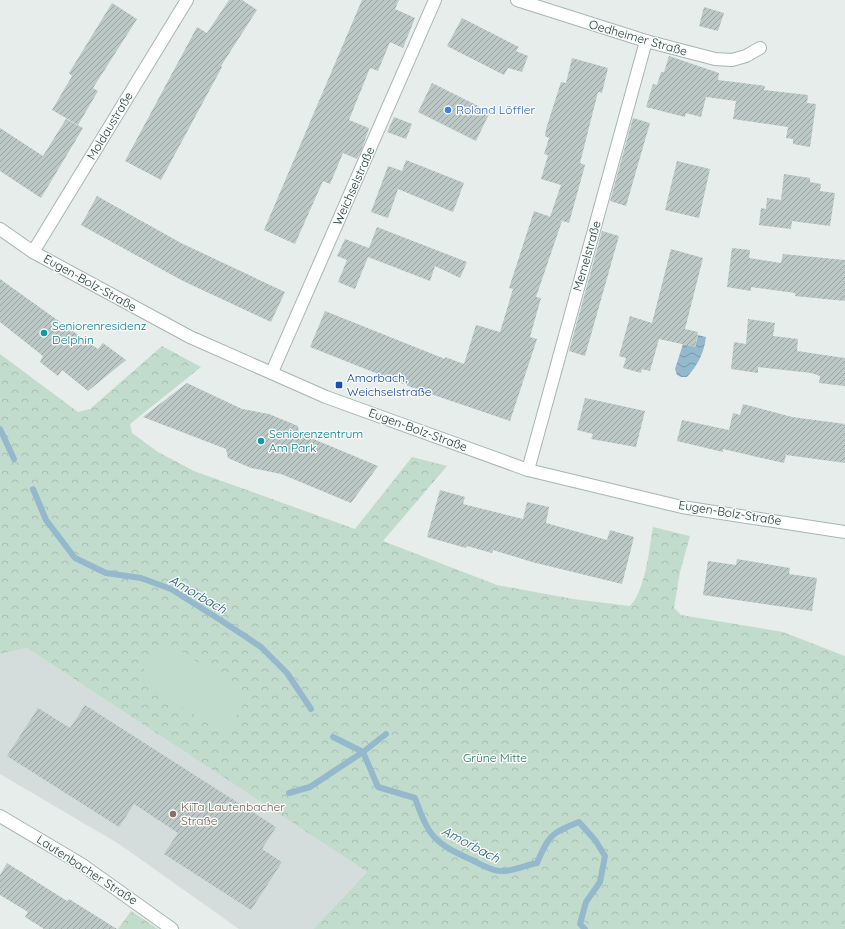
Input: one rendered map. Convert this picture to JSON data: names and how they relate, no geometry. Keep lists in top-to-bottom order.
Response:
{
  "streets": {
    "street": [
      "Oedheimer Straße",
      "Moldaustraße",
      "Weichselstraße",
      "Memelstraße",
      "Eugen-Bolz-Straße",
      "Lautenbacher Straße"
    ]
  },
  "crossings": [
    ["Oedheimer Straße", "Memelstraße"],
    ["Moldaustraße", "Eugen-Bolz-Straße"],
    ["Weichselstraße", "Eugen-Bolz-Straße"],
    ["Memelstraße", "Eugen-Bolz-Straße"]
  ],
  "water": ["Amorbach"],
  "parks": ["Grüne Mitte"],
  "places": {
    "other": [
      "Roland Löffler",
      "Seniorenresidenz Delphin",
      "Seniorenzentrum Am Park",
      "KiTa Lautenbacher Straße"
    ],
    "transit": ["Amorbach, Weichselstraße"]
  }
}
